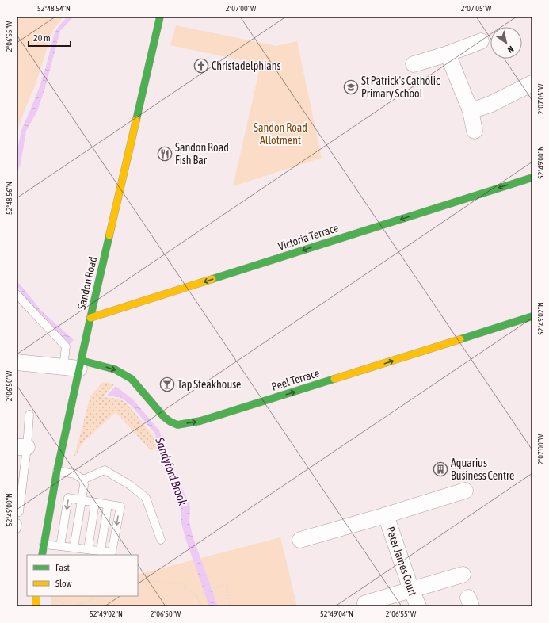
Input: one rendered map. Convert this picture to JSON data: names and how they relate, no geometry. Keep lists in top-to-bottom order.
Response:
{
  "streets": {
    "street": [
      "Victoria Terrace",
      "Sandon Road",
      "Peel Terrace",
      "Peter James Court"
    ]
  },
  "crossings": [
    ["Victoria Terrace", "Sandon Road"],
    ["Sandon Road", "Peel Terrace"]
  ],
  "one_way": ["Victoria Terrace", "Peel Terrace"],
  "water": ["Sandyford Brook"],
  "parks": ["Sandon Road Allotment"],
  "places": {
    "church": ["Christadelphians"],
    "school or university": ["St Patrick's Catholic Primary School"],
    "restaurant": ["Sandon Road Fish Bar"],
    "bar": ["Tap Steakhouse"],
    "building": ["Aquarius Business Centre"]
  },
  "legend": ["Fast", "Slow"],
  "scale_bar": "20 m",
  "north": "bottom right",
  "coordinates": [
    "52°48'54\"N",
    "2°07'00\"W",
    "2°07'05\"W",
    "2°06'55\"W",
    "52°49'00\"N",
    "52°48'56\"N",
    "52°49'02\"N",
    "2°06'50\"W",
    "52°49'04\"N"
  ]
}
